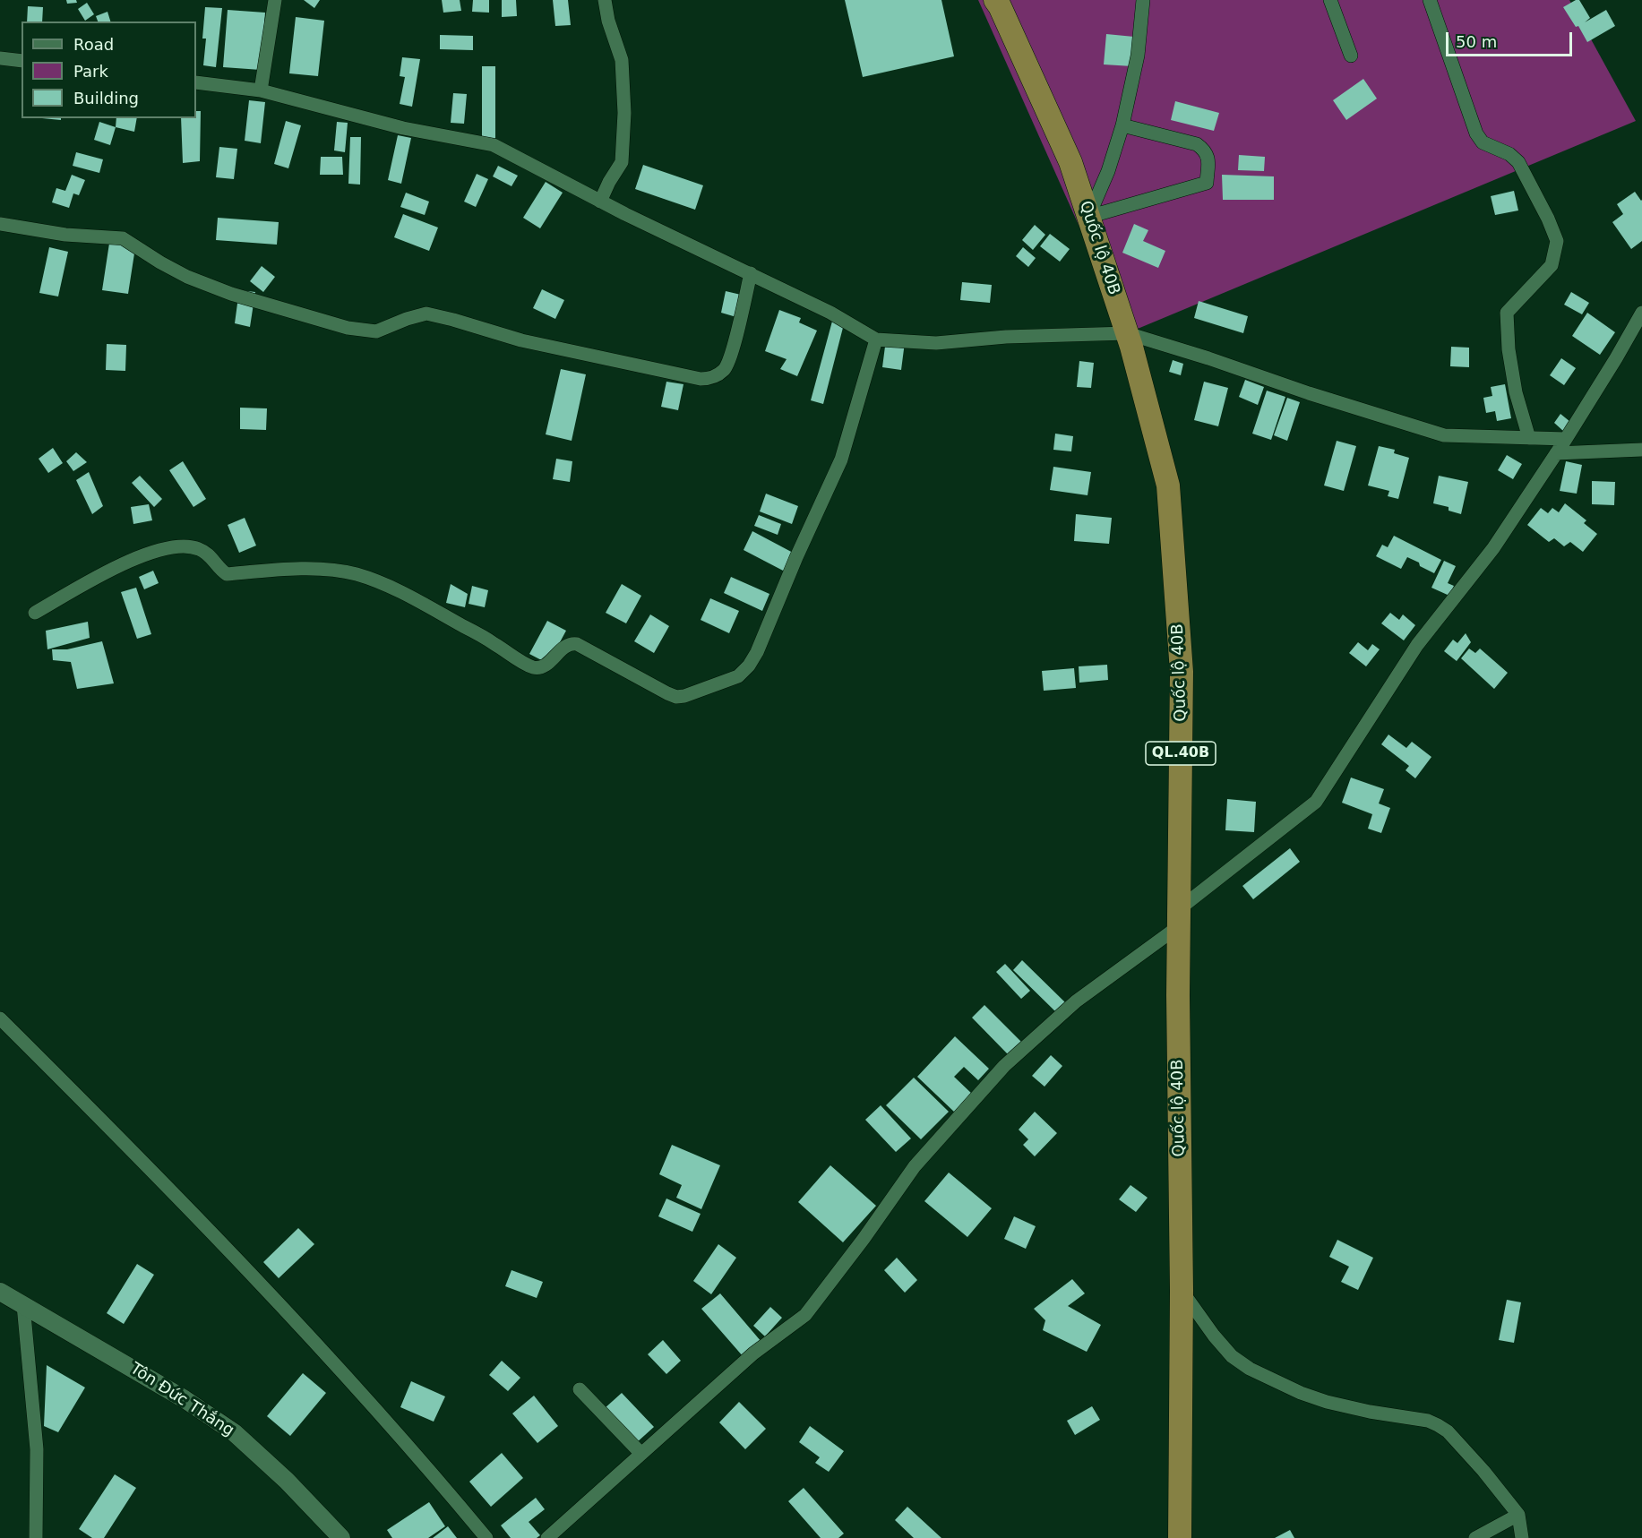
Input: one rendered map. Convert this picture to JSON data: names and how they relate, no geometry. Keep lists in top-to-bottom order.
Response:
{
  "streets": {
    "highway": ["Quốc lộ 40B", "QL.40B"],
    "street": ["Tôn Đức Thắng"]
  },
  "legend": ["Road", "Park", "Building"],
  "scale_bar": "50 m"
}
